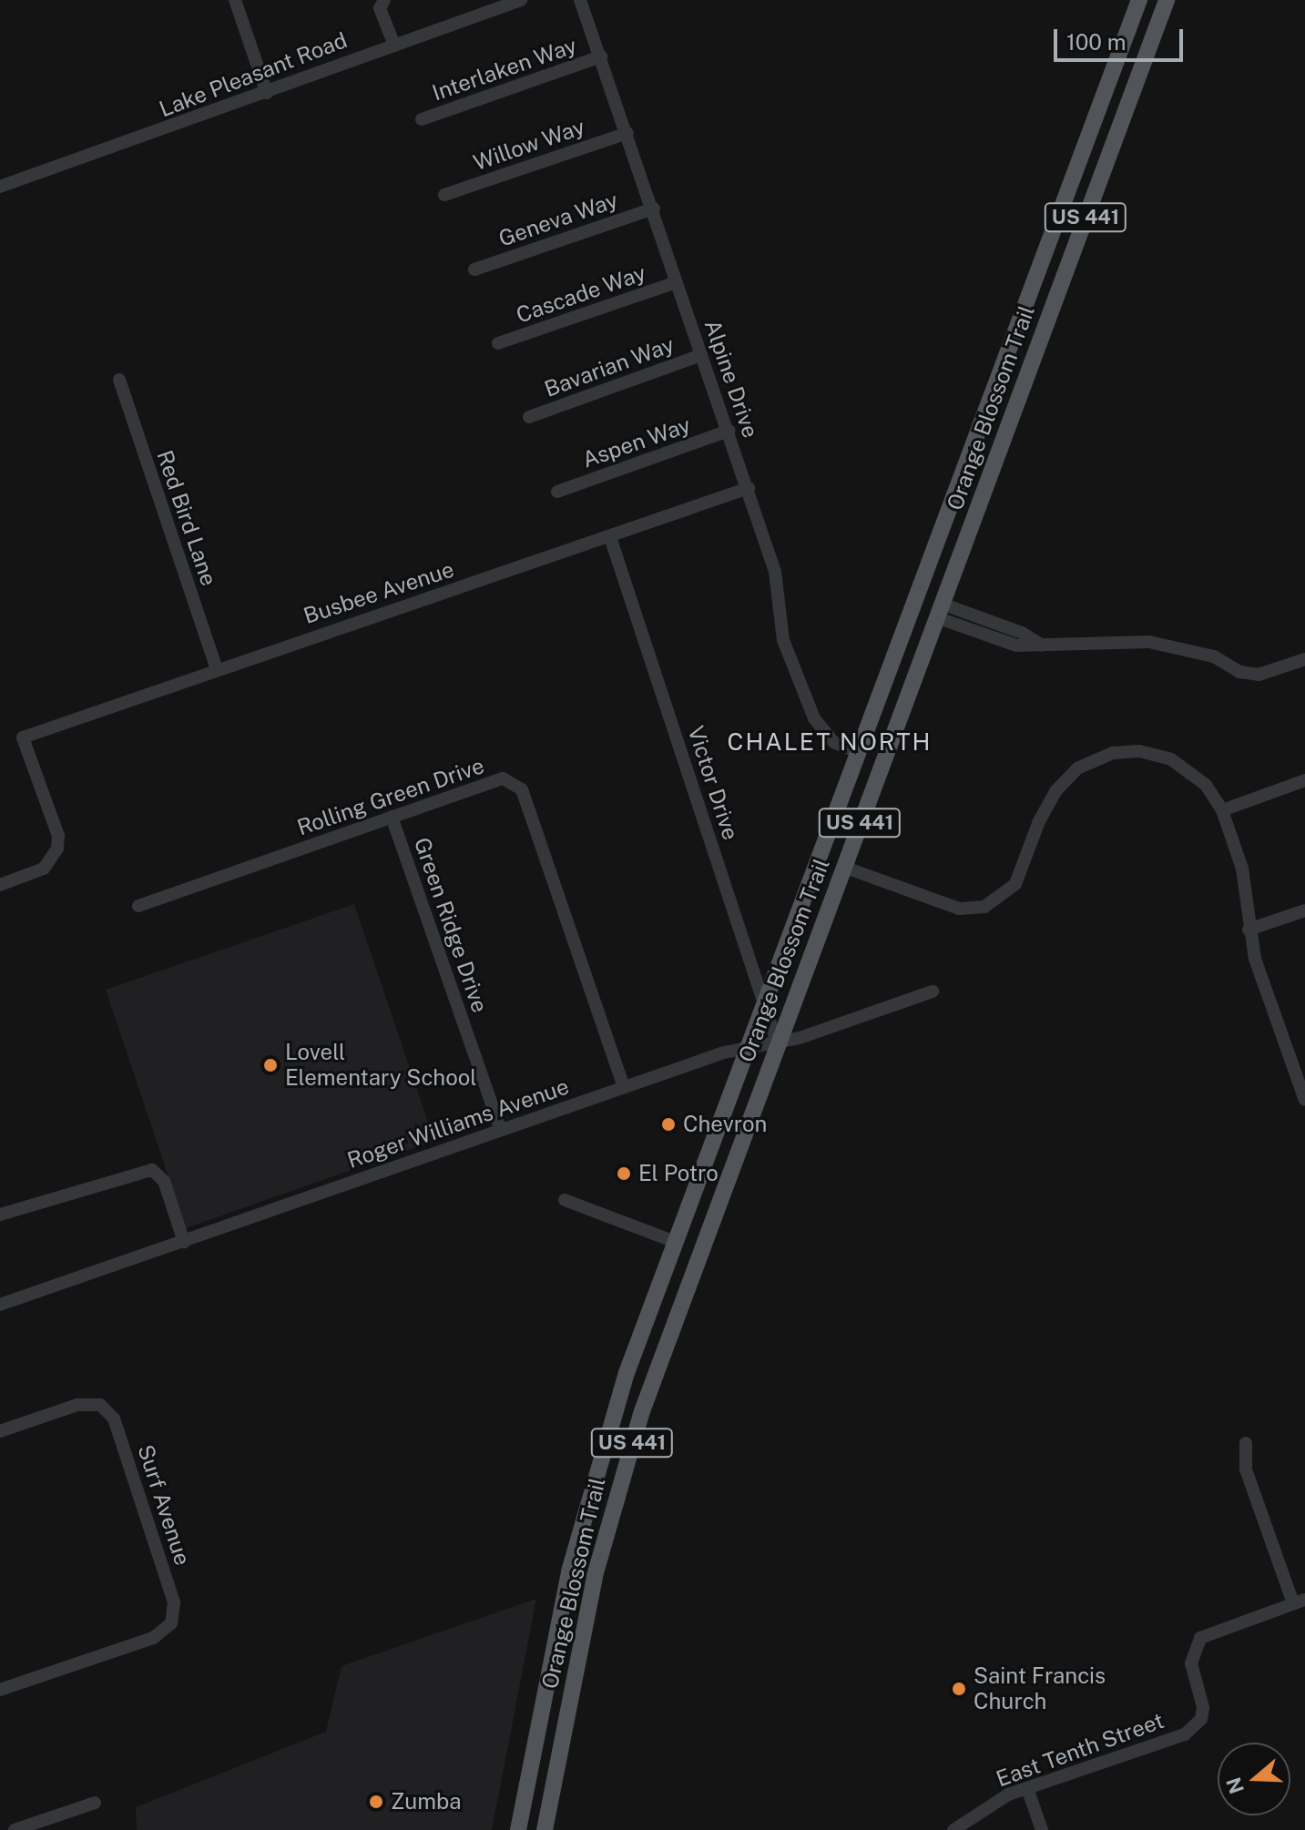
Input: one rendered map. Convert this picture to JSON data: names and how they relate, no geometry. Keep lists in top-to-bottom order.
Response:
{
  "streets": {
    "main road": ["US 441", "Orange Blossom Trail"],
    "street": [
      "Interlaken Way",
      "Lake Pleasant Road",
      "Willow Way",
      "Geneva Way",
      "Cascade Way",
      "Bavarian Way",
      "Alpine Drive",
      "Aspen Way",
      "Red Bird Lane",
      "Busbee Avenue",
      "Victor Drive",
      "Rolling Green Drive",
      "Green Ridge Drive",
      "Roger Williams Avenue",
      "Surf Avenue",
      "East Tenth Street"
    ]
  },
  "crossings": [
    ["Interlaken Way", "Alpine Drive"],
    ["Willow Way", "Alpine Drive"],
    ["Geneva Way", "Alpine Drive"],
    ["Cascade Way", "Alpine Drive"],
    ["Bavarian Way", "Alpine Drive"],
    ["Alpine Drive", "Orange Blossom Trail"],
    ["Alpine Drive", "Aspen Way"],
    ["Alpine Drive", "Busbee Avenue"],
    ["Orange Blossom Trail", "Victor Drive"],
    ["Orange Blossom Trail", "Roger Williams Avenue"],
    ["Red Bird Lane", "Busbee Avenue"],
    ["Busbee Avenue", "Victor Drive"],
    ["Victor Drive", "Roger Williams Avenue"],
    ["Rolling Green Drive", "Green Ridge Drive"],
    ["Rolling Green Drive", "Roger Williams Avenue"],
    ["Green Ridge Drive", "Roger Williams Avenue"]
  ],
  "districts": ["CHALET NORTH"],
  "places": [
    "Lovell Elementary School",
    "Chevron",
    "El Potro",
    "Saint Francis Church",
    "Zumba"
  ],
  "scale_bar": "100 m",
  "north": "left"
}
